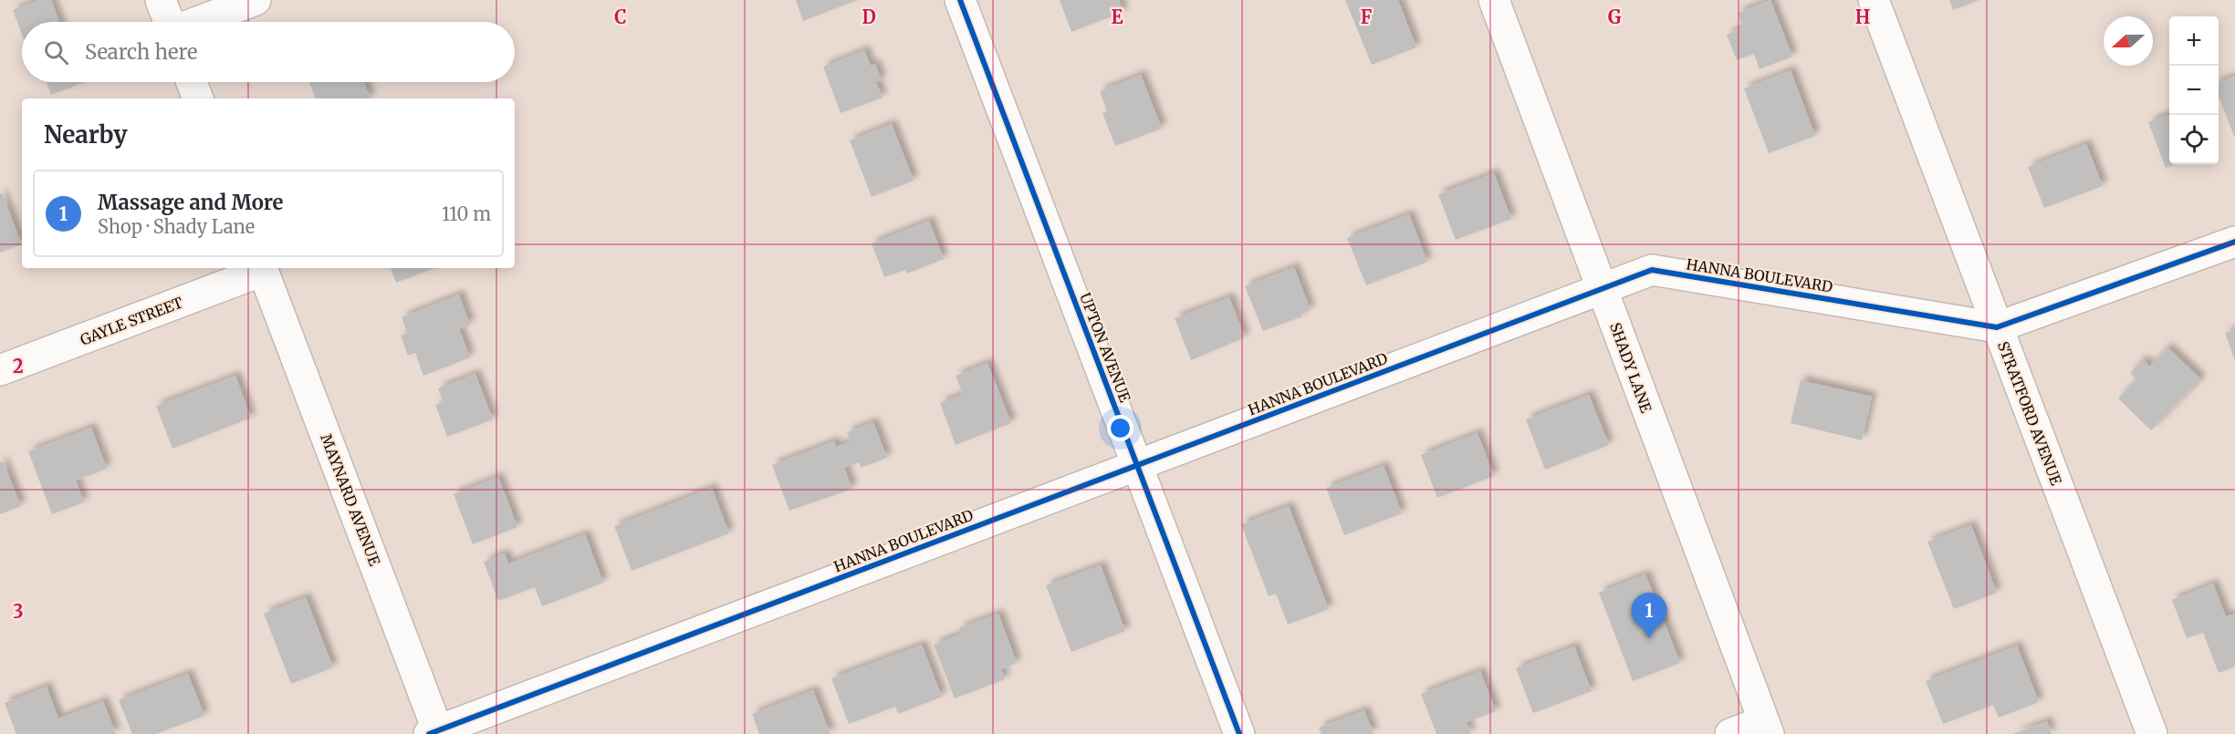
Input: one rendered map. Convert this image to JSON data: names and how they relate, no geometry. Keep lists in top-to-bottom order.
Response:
{
  "streets": {
    "street": [
      "HANNA BOULEVARD",
      "GAYLE STREET",
      "UPTON AVENUE",
      "SHADY LANE",
      "STRATFORD AVENUE",
      "MAYNARD AVENUE"
    ]
  },
  "crossings": [
    ["HANNA BOULEVARD", "UPTON AVENUE"],
    ["HANNA BOULEVARD", "SHADY LANE"],
    ["HANNA BOULEVARD", "STRATFORD AVENUE"],
    ["HANNA BOULEVARD", "MAYNARD AVENUE"],
    ["GAYLE STREET", "MAYNARD AVENUE"]
  ],
  "north": "left",
  "page": {
    "map_buttons": ["+", "−"],
    "search": "Search here",
    "heading": "Nearby",
    "list": [
      {
        "mark": "1",
        "name": "Massage and More",
        "note": "Shop · Shady Lane",
        "value": "110 m"
      }
    ],
    "pins": "1"
  },
  "grid": {
    "columns": [
      "C",
      "D",
      "E",
      "F",
      "G",
      "H"
    ],
    "rows": ["2", "3"]
  }
}
